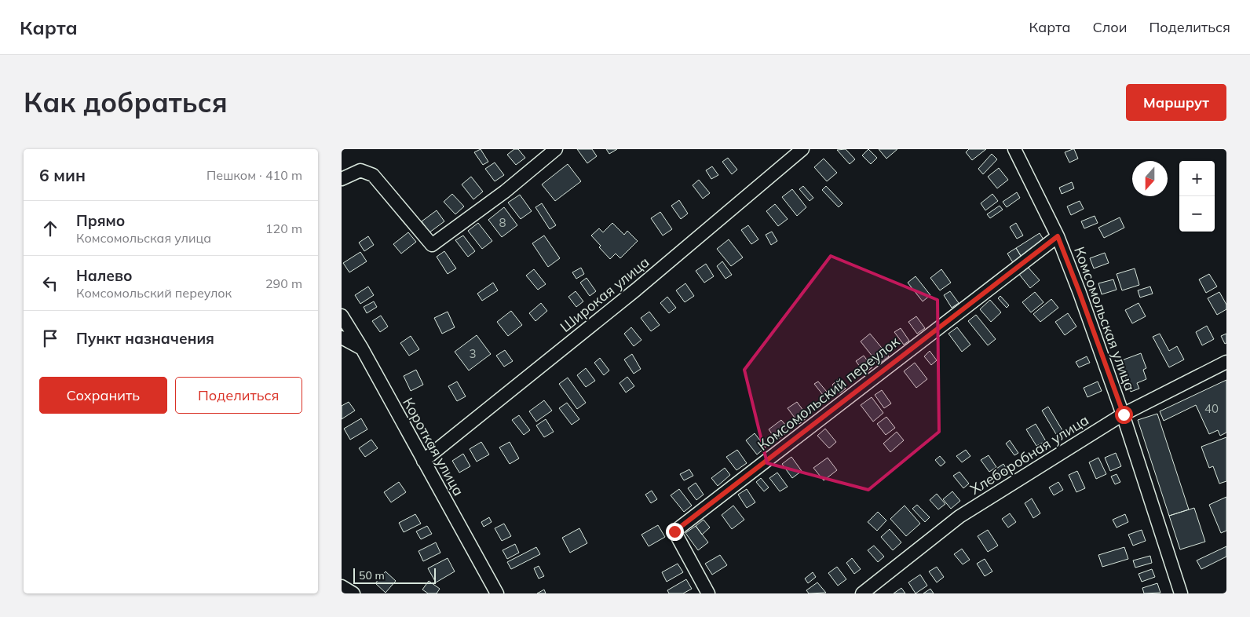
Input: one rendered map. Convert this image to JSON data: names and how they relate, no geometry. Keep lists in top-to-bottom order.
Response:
{
  "streets": {
    "street": [
      "Широкая улица",
      "Комсомольская улица",
      "Комсомольский переулок",
      "Короткая улица",
      "Хлеборобная улица"
    ]
  },
  "crossings": [
    ["Широкая улица", "Короткая улица"],
    ["Комсомольская улица", "Комсомольский переулок"],
    ["Комсомольская улица", "Хлеборобная улица"]
  ],
  "house_numbers": ["8", "3", "40"],
  "scale_bar": "50 m",
  "north": "bottom",
  "page": {
    "header": "Карта",
    "nav": ["Карта", "Слои", "Поделиться"],
    "buttons": [
      "Маршрут",
      ["Сохранить", "Поделиться"]
    ],
    "title": "Как добраться",
    "heading": ["6 мин", "Пешком · 410 m"],
    "map_buttons": ["+", "−"],
    "list": [
      ["Прямо", "Комсомольская улица", "120 m"],
      ["Налево", "Комсомольский переулок", "290 m"],
      "Пункт назначения"
    ],
    "scale": "50 m"
  }
}
